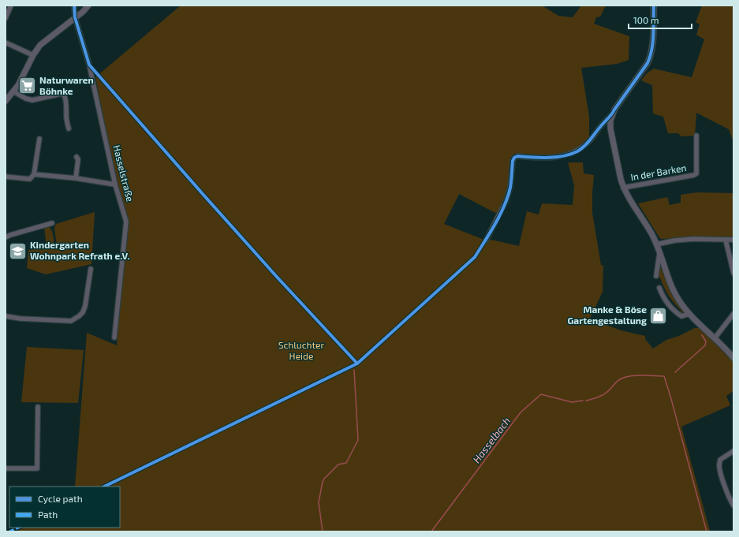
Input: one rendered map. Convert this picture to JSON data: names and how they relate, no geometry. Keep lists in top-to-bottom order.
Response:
{
  "streets": {
    "street": ["In der Barken", "Hasselstraße"]
  },
  "water": ["Hasselbach"],
  "parks": ["Schluchter Heide"],
  "places": {
    "supermarket": ["Naturwaren Böhnke"],
    "school or university": ["Kindergarten Wohnpark Refrath e.V."],
    "shop": ["Manke & Böse Gartengestaltung"]
  },
  "legend": ["Cycle path", "Path"],
  "scale_bar": "100 m"
}
